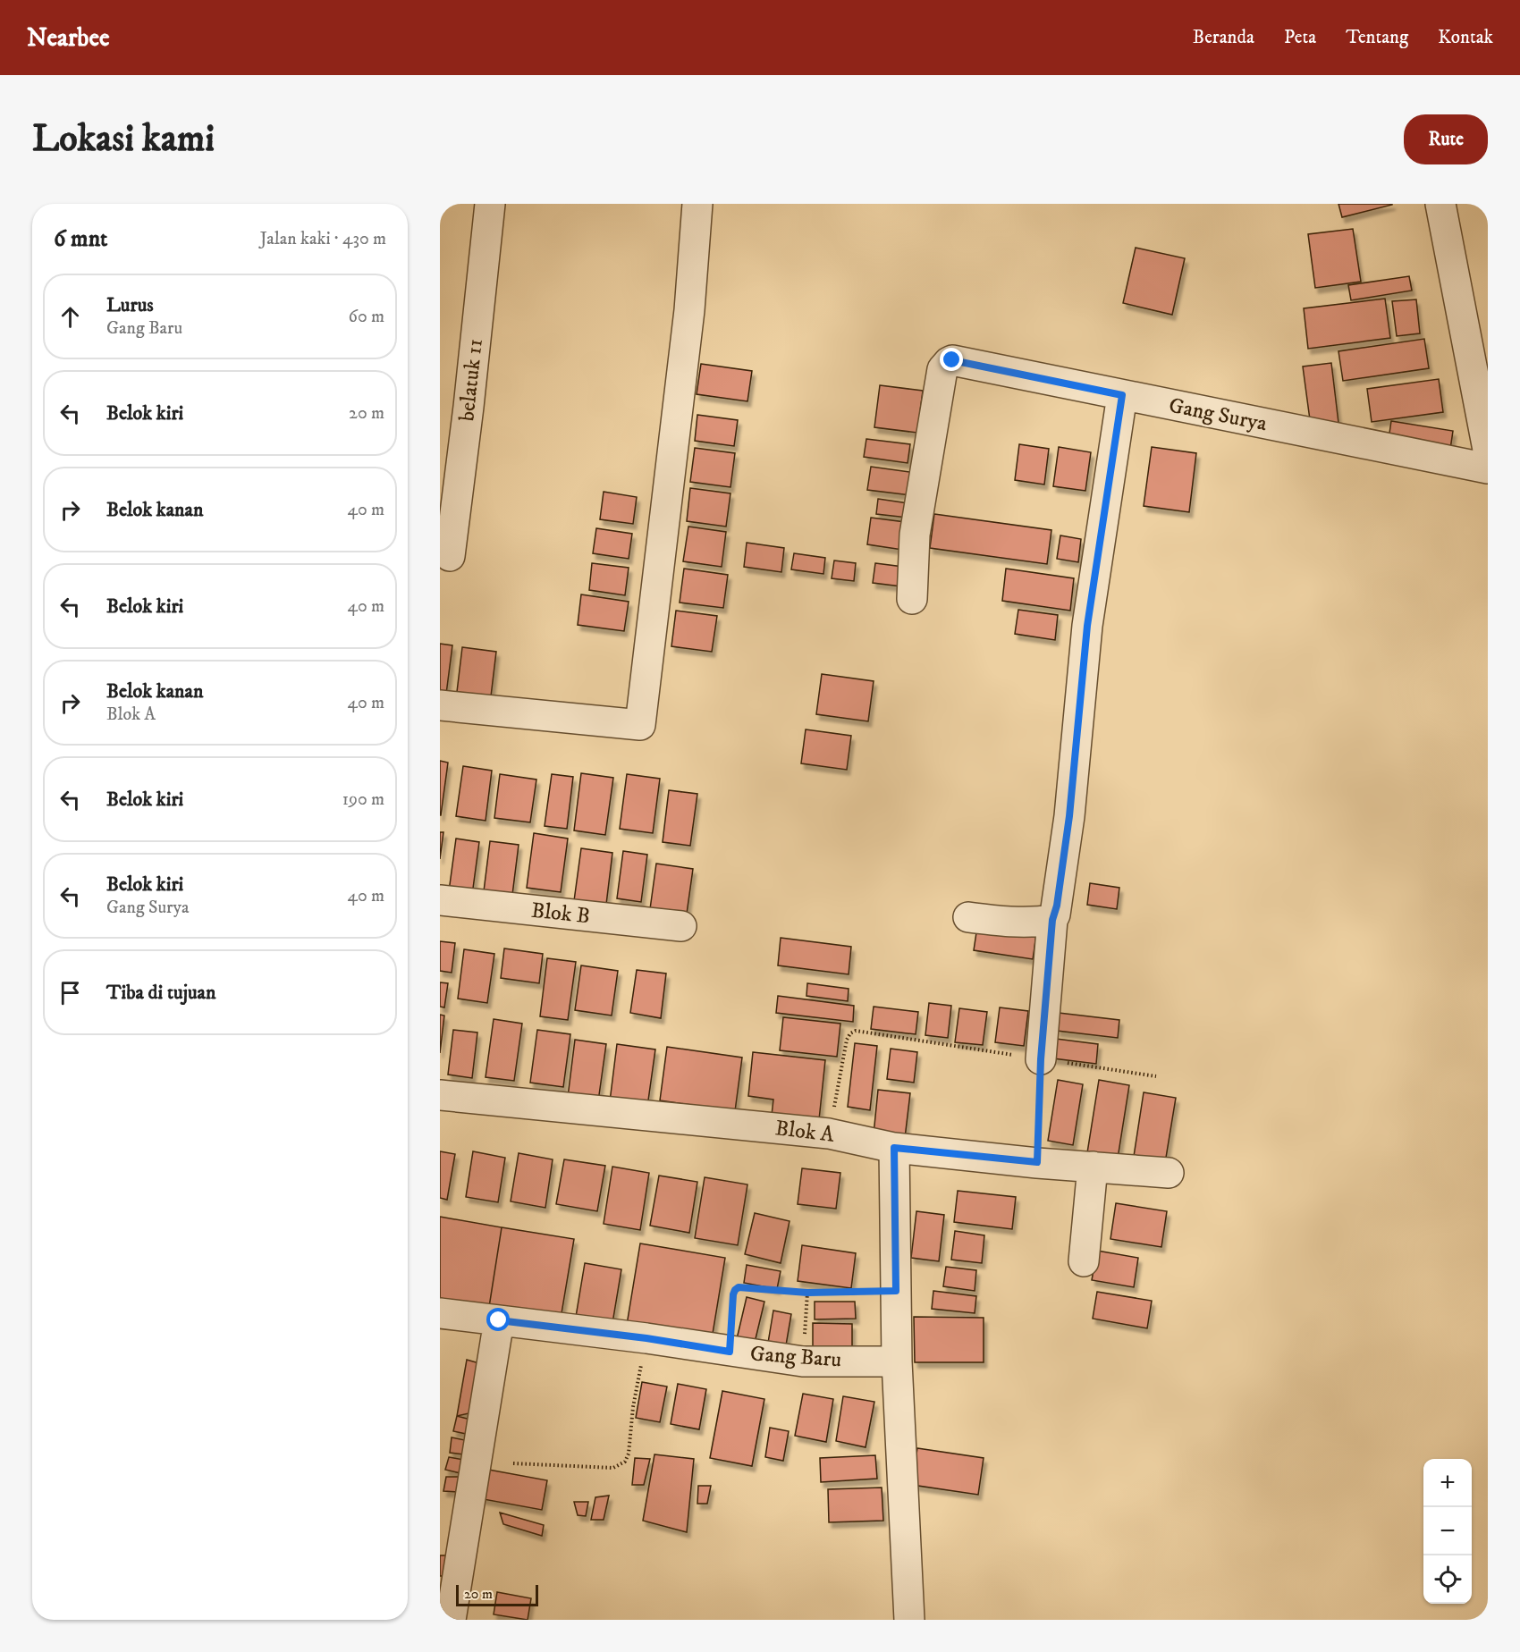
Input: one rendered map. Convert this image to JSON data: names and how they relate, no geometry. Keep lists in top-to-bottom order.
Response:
{
  "streets": {
    "street": [
      "belatuk 11",
      "Gang Surya",
      "Blok B",
      "Blok A",
      "Gang Baru"
    ]
  },
  "scale_bar": "20 m",
  "page": {
    "header": "Nearbee",
    "nav": [
      "Beranda",
      "Peta",
      "Tentang",
      "Kontak"
    ],
    "buttons": "Rute",
    "title": "Lokasi kami",
    "heading": ["6 mnt", "Jalan kaki · 430 m"],
    "list": [
      ["Lurus", "Gang Baru", "60 m"],
      ["Belok kiri", "20 m"],
      ["Belok kanan", "40 m"],
      ["Belok kiri", "40 m"],
      ["Belok kanan", "Blok A", "40 m"],
      ["Belok kiri", "190 m"],
      ["Belok kiri", "Gang Surya", "40 m"],
      "Tiba di tujuan"
    ],
    "map_buttons": ["+", "−"],
    "scale": "20 m"
  }
}
